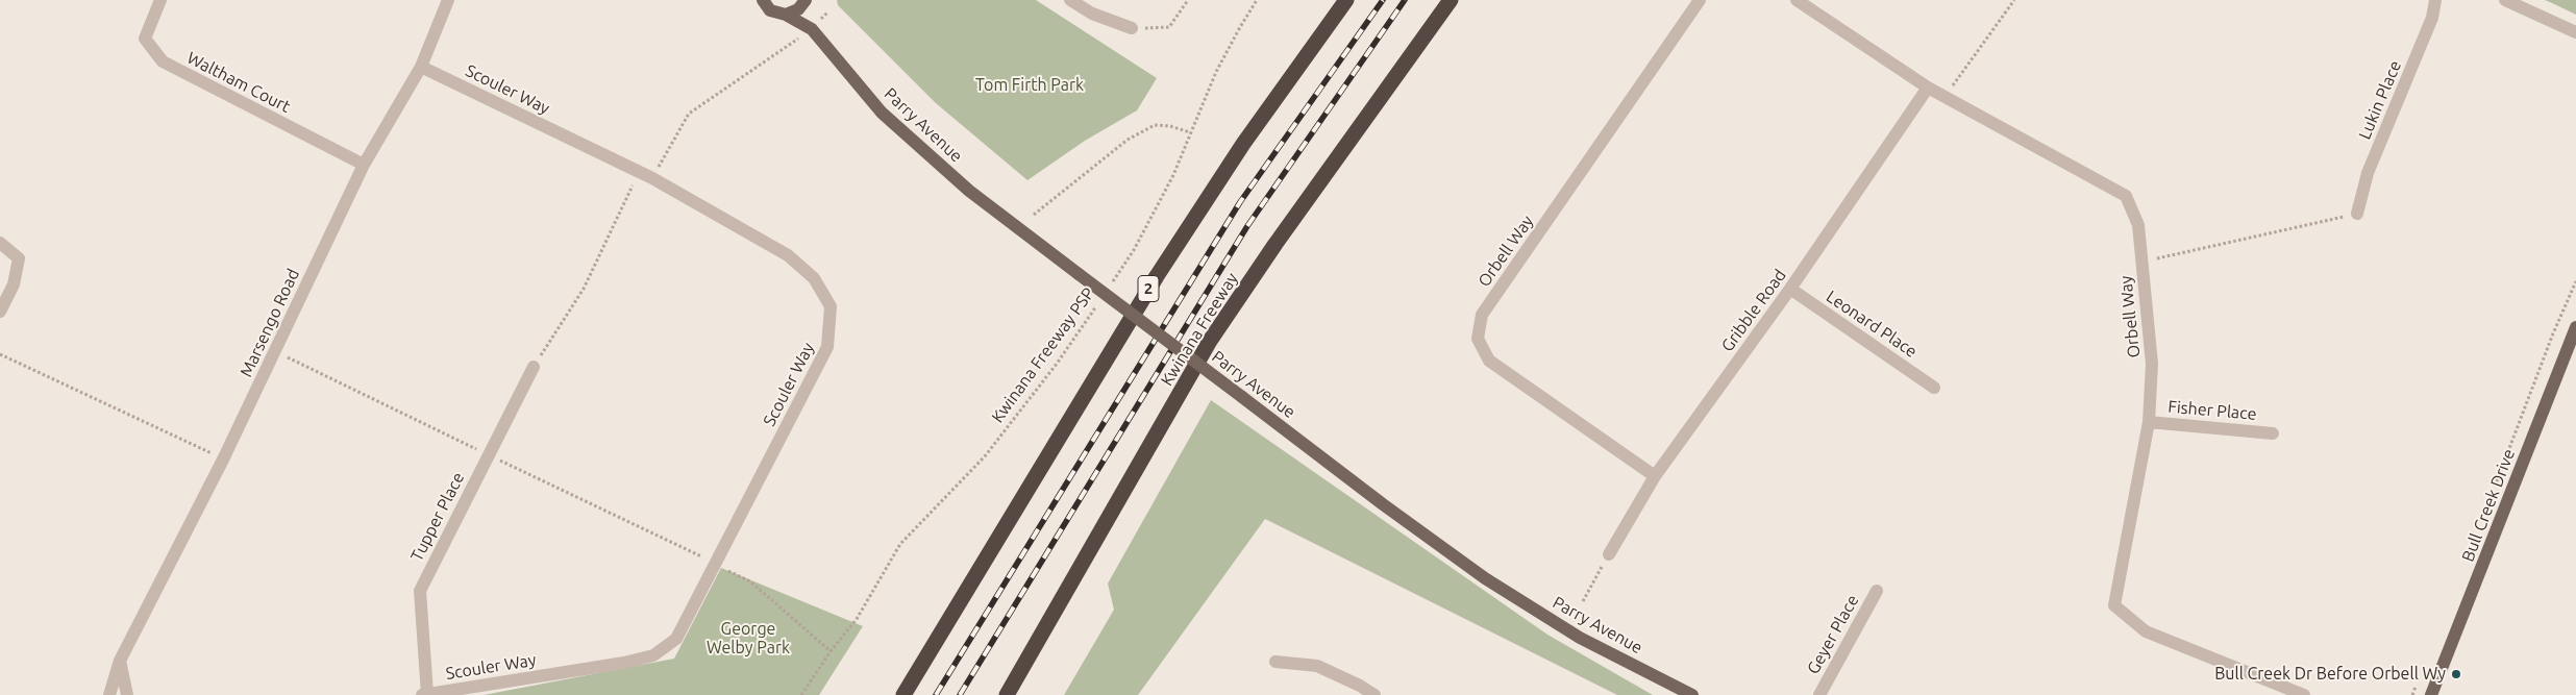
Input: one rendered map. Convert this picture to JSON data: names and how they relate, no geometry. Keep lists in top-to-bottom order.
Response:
{
  "streets": {
    "highway": ["2", "Kwinana Freeway"],
    "main road": ["Parry Avenue", "Bull Creek Drive"],
    "street": [
      "Waltham Court",
      "Scouler Way",
      "Lukin Place",
      "Orbell Way",
      "Gribble Road",
      "Marsengo Road",
      "Leonard Place",
      "Fisher Place",
      "Tupper Place",
      "Geyer Place"
    ],
    "path": ["Kwinana Freeway PSP"]
  },
  "crossings": [
    ["Waltham Court", "Marsengo Road"],
    ["Scouler Way", "Marsengo Road"],
    ["Scouler Way", "Tupper Place"],
    ["Orbell Way", "Gribble Road"],
    ["Orbell Way", "Fisher Place"],
    ["Gribble Road", "Leonard Place"]
  ],
  "parks": ["Tom Firth Park", "George Welby Park"],
  "places": ["Bull Creek Dr Before Orbell Wy"]
}
